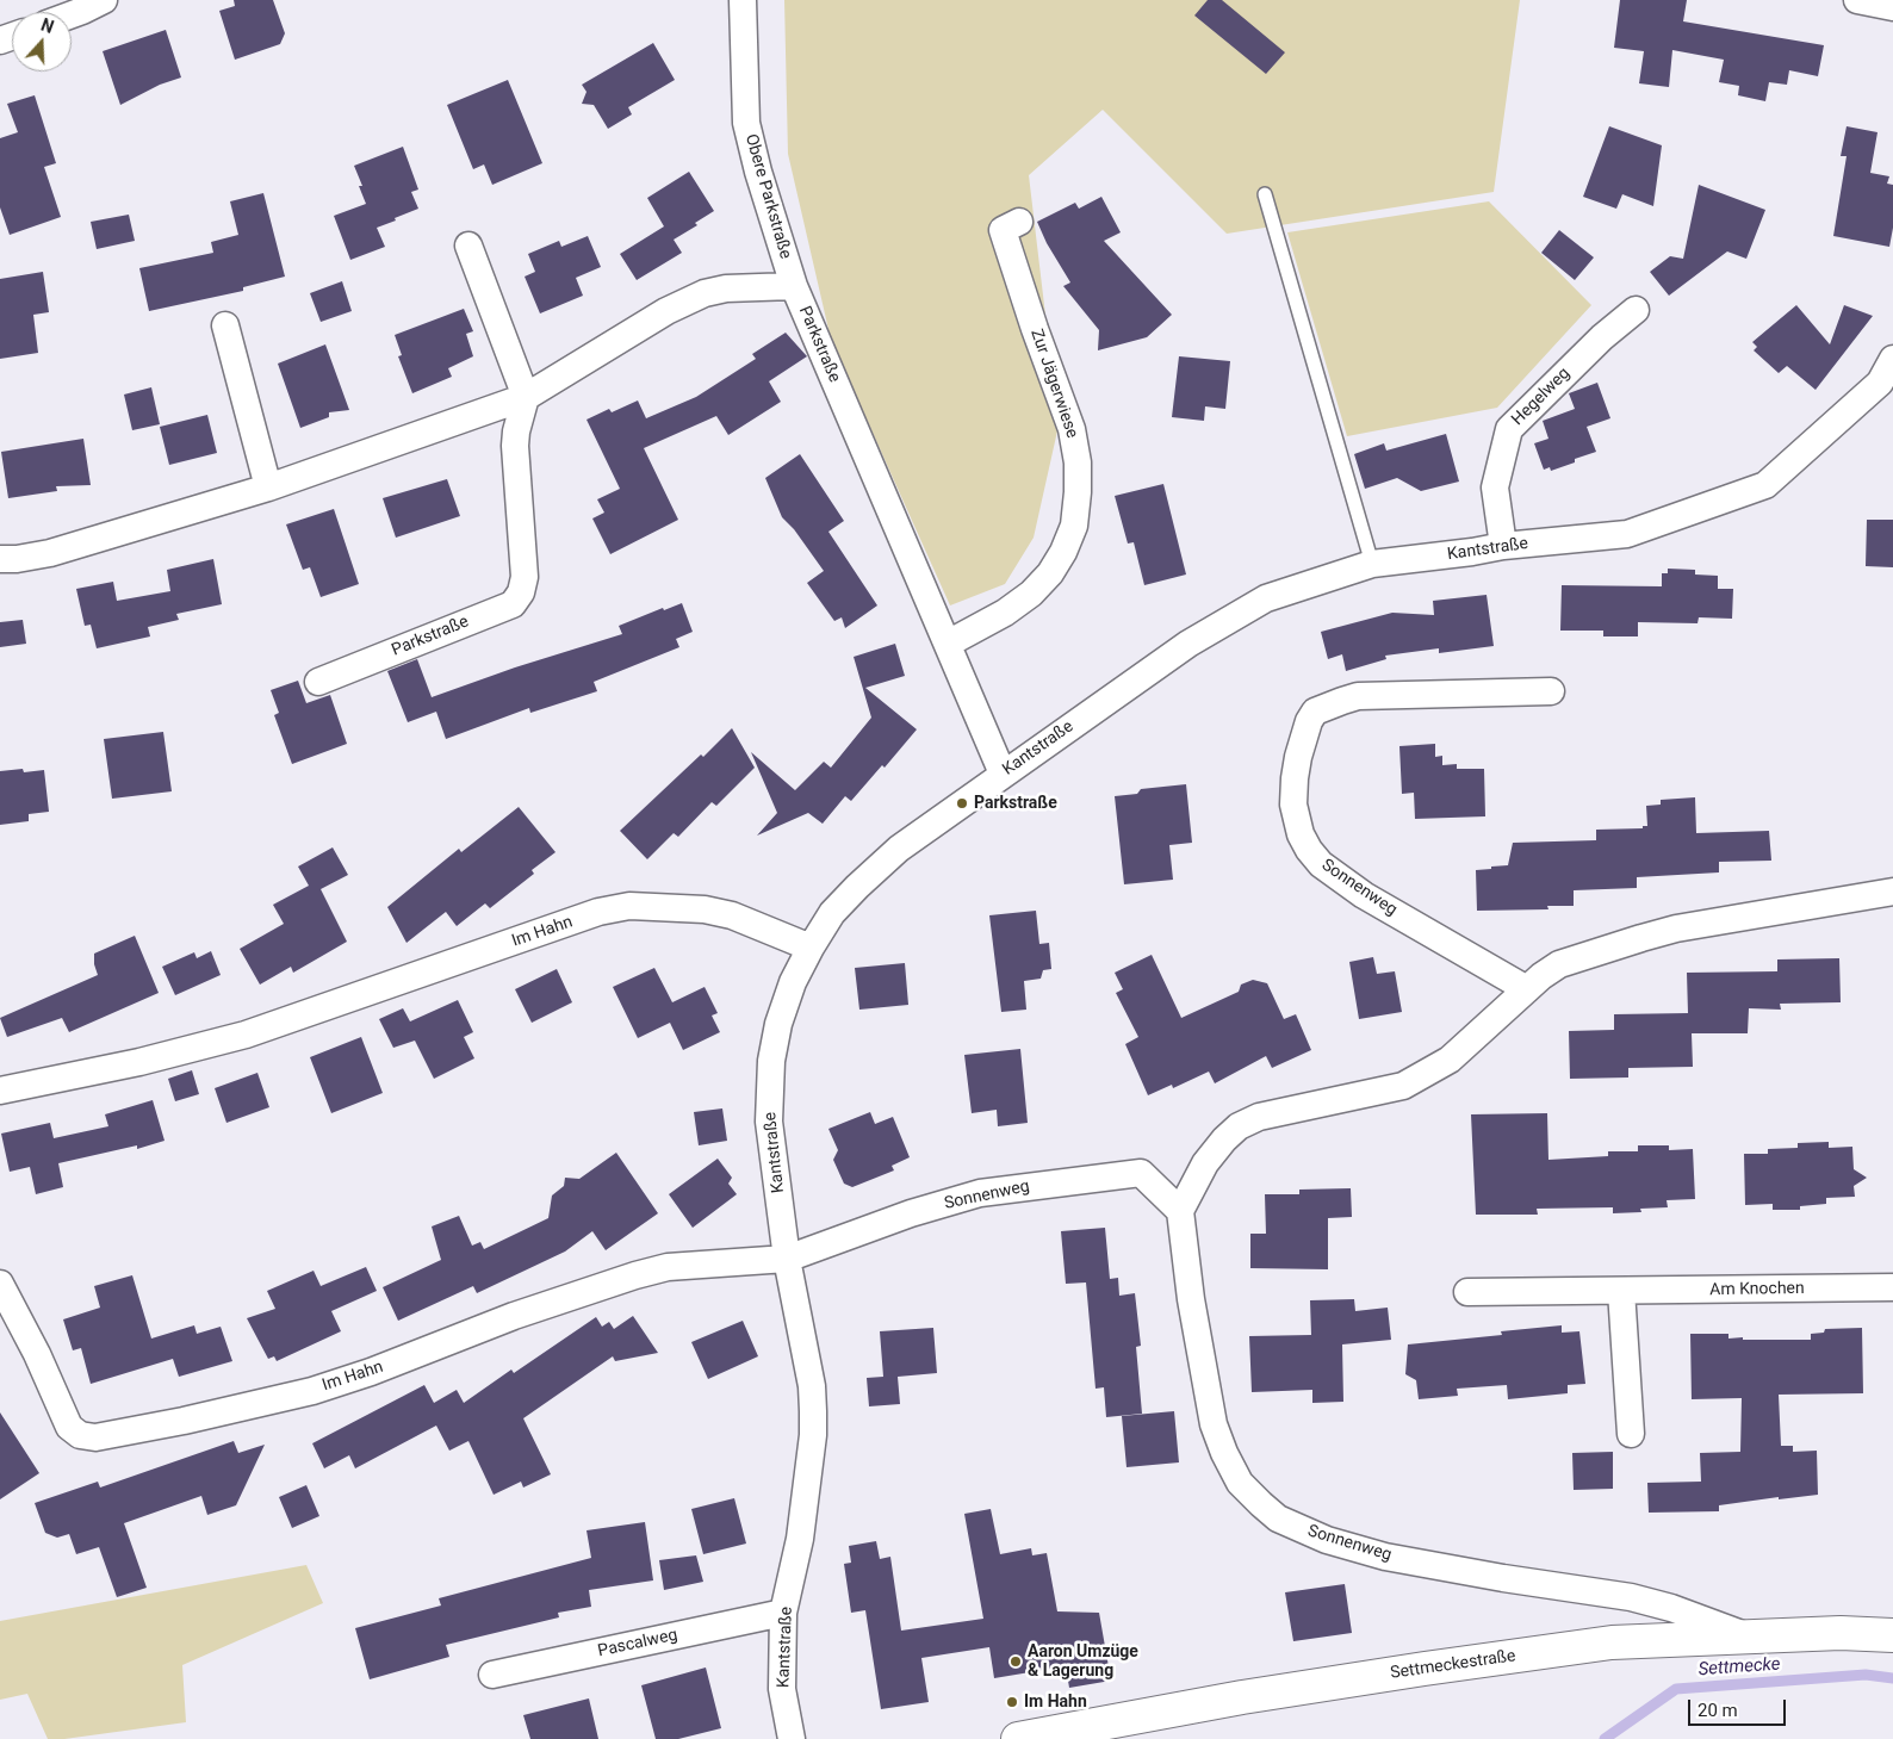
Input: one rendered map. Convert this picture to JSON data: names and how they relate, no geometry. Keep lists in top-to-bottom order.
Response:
{
  "streets": {
    "street": [
      "Obere Parkstraße",
      "Parkstraße",
      "Zur Jägerwiese",
      "Hegelweg",
      "Kantstraße",
      "Sonnenweg",
      "Im Hahn",
      "Am Knochen",
      "Pascalweg",
      "Settmeckestraße"
    ]
  },
  "crossings": [
    ["Obere Parkstraße", "Parkstraße"],
    ["Parkstraße", "Zur Jägerwiese"],
    ["Parkstraße", "Kantstraße"],
    ["Hegelweg", "Kantstraße"],
    ["Kantstraße", "Sonnenweg"],
    ["Kantstraße", "Im Hahn"],
    ["Kantstraße", "Pascalweg"],
    ["Sonnenweg", "Im Hahn"],
    ["Sonnenweg", "Settmeckestraße"]
  ],
  "water": ["Settmecke"],
  "places": ["Parkstraße", "Aaron Umzüge & Lagerung", "Im Hahn"],
  "scale_bar": "20 m",
  "north": "top"
}
